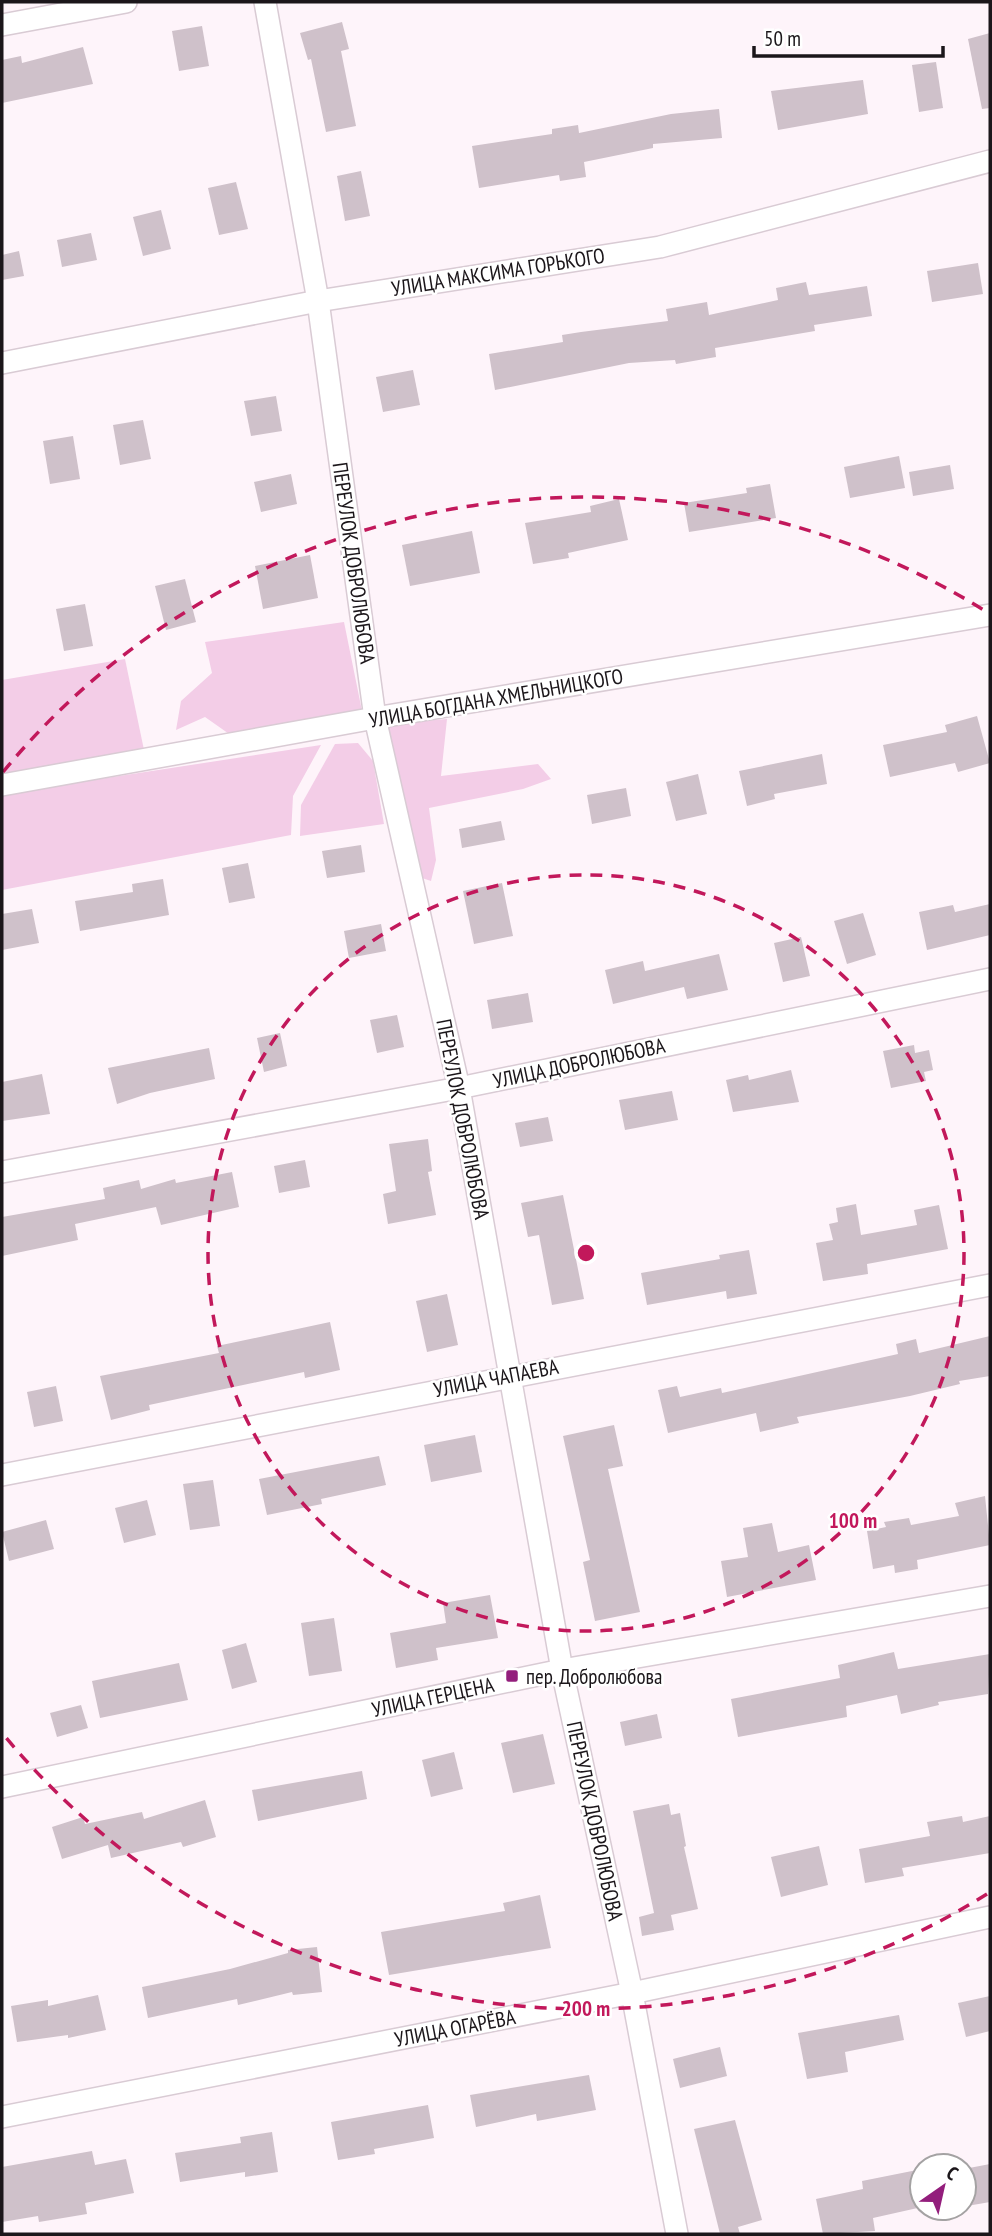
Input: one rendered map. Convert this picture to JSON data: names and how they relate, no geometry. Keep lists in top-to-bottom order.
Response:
{
  "streets": {
    "street": [
      "УЛИЦА МАКСИМА ГОРЬКОГО",
      "ПЕРЕУЛОК ДОБРОЛЮБОВА",
      "УЛИЦА БОГДАНА ХМЕЛЬНИЦКОГО",
      "УЛИЦА ДОБРОЛЮБОВА",
      "УЛИЦА ЧАПАЕВА",
      "УЛИЦА ГЕРЦЕНА",
      "УЛИЦА ОГАРЁВА"
    ]
  },
  "crossings": [
    ["УЛИЦА МАКСИМА ГОРЬКОГО", "ПЕРЕУЛОК ДОБРОЛЮБОВА"],
    ["ПЕРЕУЛОК ДОБРОЛЮБОВА", "УЛИЦА БОГДАНА ХМЕЛЬНИЦКОГО"],
    ["ПЕРЕУЛОК ДОБРОЛЮБОВА", "УЛИЦА ДОБРОЛЮБОВА"],
    ["ПЕРЕУЛОК ДОБРОЛЮБОВА", "УЛИЦА ЧАПАЕВА"],
    ["ПЕРЕУЛОК ДОБРОЛЮБОВА", "УЛИЦА ГЕРЦЕНА"],
    ["ПЕРЕУЛОК ДОБРОЛЮБОВА", "УЛИЦА ОГАРЁВА"]
  ],
  "places": {
    "transit": ["пер. Добролюбова"]
  },
  "scale_bar": "50 m",
  "north": "top right",
  "rings": ["100 m", "200 m"]
}
